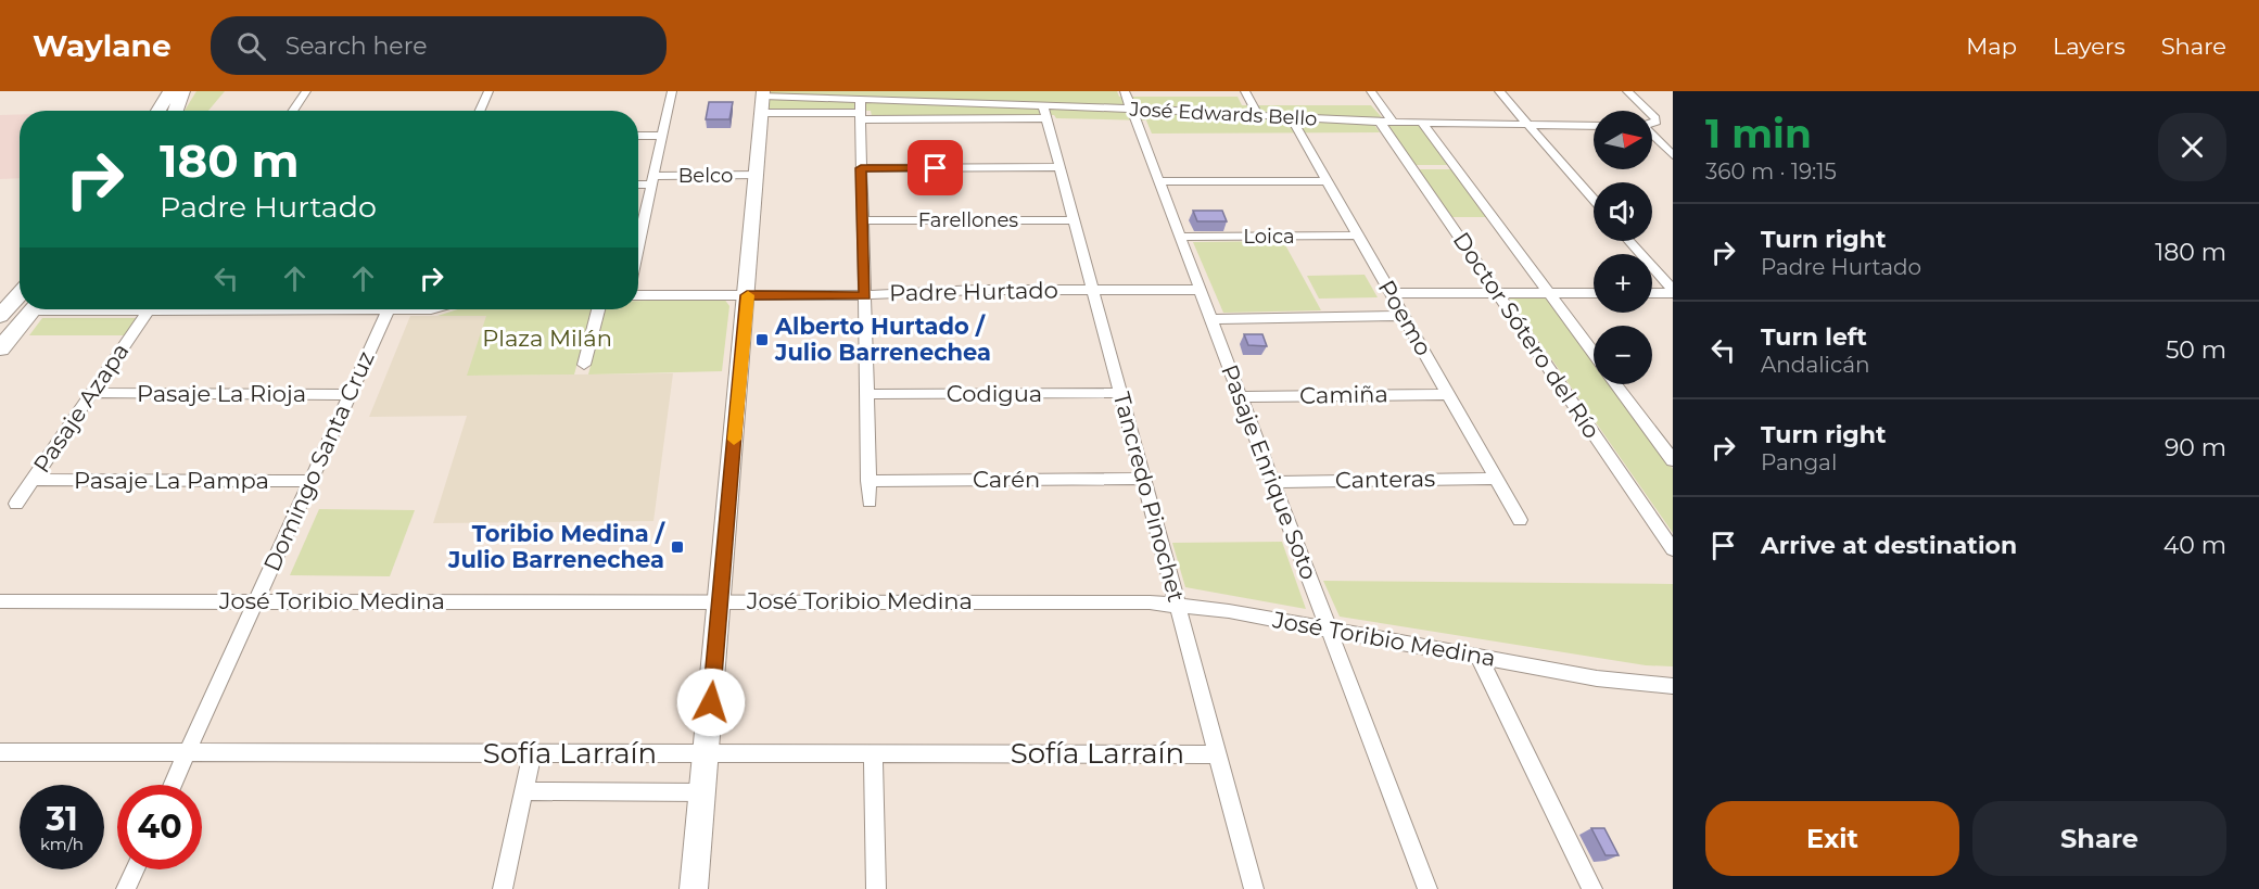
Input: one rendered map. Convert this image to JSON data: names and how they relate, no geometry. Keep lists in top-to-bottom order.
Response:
{
  "streets": {
    "street": [
      "José Edwards Bello",
      "Belco",
      "Farellones",
      "Loica",
      "Padre Hurtado",
      "Poemo",
      "Doctor Sótero del Río",
      "Pasaje La Rioja",
      "Codigua",
      "Camiña",
      "Pasaje Azapa",
      "Domingo Santa Cruz",
      "Pasaje Enrique Soto",
      "Carén",
      "Canteras",
      "Pasaje La Pampa",
      "Tancredo Pinochet",
      "José Toribio Medina",
      "Sofía Larraín"
    ]
  },
  "crossings": [
    ["José Edwards Bello", "Poemo"],
    ["José Edwards Bello", "Doctor Sótero del Río"],
    ["José Edwards Bello", "Pasaje Enrique Soto"],
    ["José Edwards Bello", "Tancredo Pinochet"],
    ["Farellones", "Tancredo Pinochet"],
    ["Loica", "Poemo"],
    ["Loica", "Pasaje Enrique Soto"],
    ["Padre Hurtado", "Pasaje Enrique Soto"],
    ["Padre Hurtado", "Tancredo Pinochet"],
    ["Poemo", "Camiña"],
    ["Poemo", "Canteras"],
    ["Pasaje La Rioja", "Pasaje Azapa"],
    ["Pasaje La Rioja", "Domingo Santa Cruz"],
    ["Codigua", "Tancredo Pinochet"],
    ["Camiña", "Pasaje Enrique Soto"],
    ["Pasaje Azapa", "Pasaje La Pampa"],
    ["Domingo Santa Cruz", "Pasaje La Pampa"],
    ["Domingo Santa Cruz", "José Toribio Medina"],
    ["Domingo Santa Cruz", "Sofía Larraín"],
    ["Pasaje Enrique Soto", "Canteras"],
    ["Pasaje Enrique Soto", "José Toribio Medina"],
    ["Carén", "Tancredo Pinochet"],
    ["Tancredo Pinochet", "José Toribio Medina"],
    ["Tancredo Pinochet", "Sofía Larraín"]
  ],
  "parks": ["Plaza Milán"],
  "places": {
    "transit": ["Alberto Hurtado / Julio Barrenechea", "Toribio Medina / Julio Barrenechea"]
  },
  "north": "right",
  "page": {
    "header": "Waylane",
    "search": "Search here",
    "nav": ["Map", "Layers", "Share"],
    "heading": ["1 min", "360 m · 19:15"],
    "map_buttons": ["+", "−"],
    "turn": ["180 m", "Padre Hurtado"],
    "list": [
      {
        "name": "Turn right",
        "note": "Padre Hurtado",
        "value": "180 m"
      },
      {
        "name": "Turn left",
        "note": "Andalicán",
        "value": "50 m"
      },
      {
        "name": "Turn right",
        "note": "Pangal",
        "value": "90 m"
      },
      {
        "name": "Arrive at destination",
        "value": "40 m"
      }
    ],
    "speed": "31 km/h",
    "limit": "40",
    "buttons": ["Exit", "Share"]
  }
}
